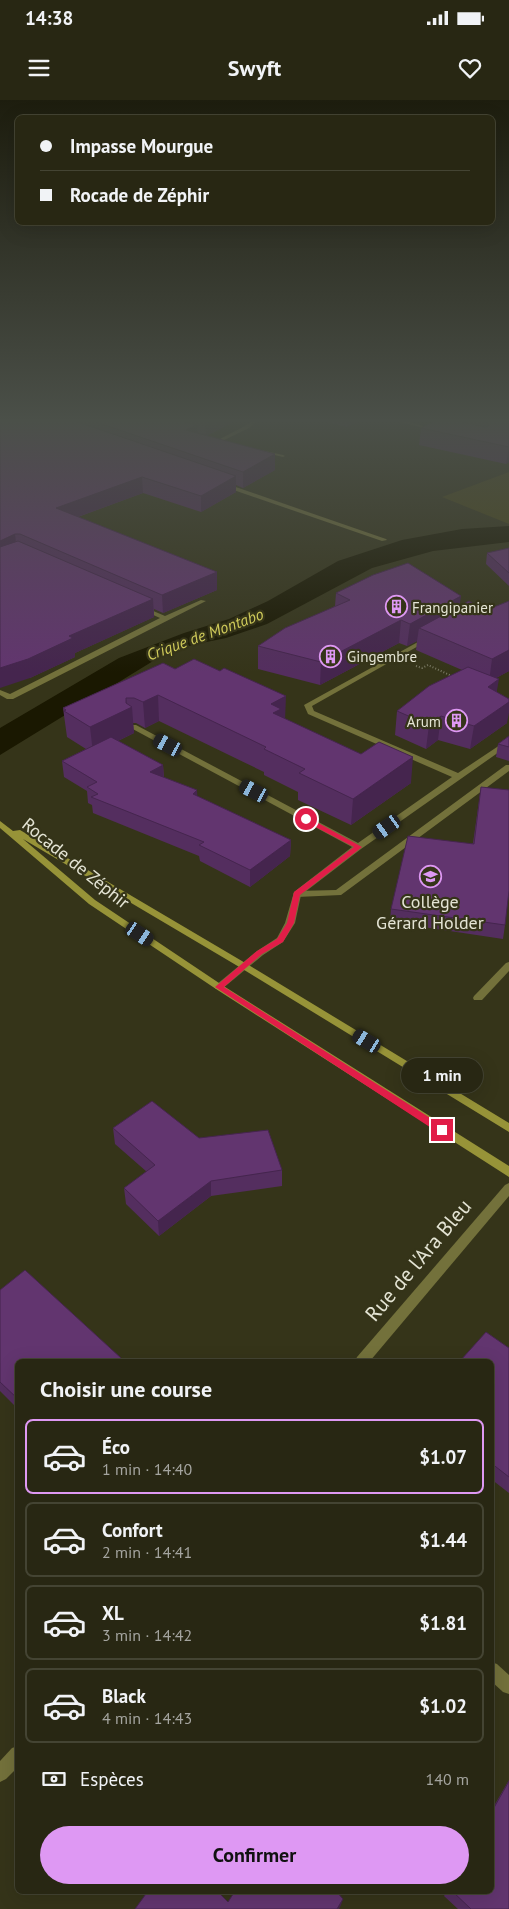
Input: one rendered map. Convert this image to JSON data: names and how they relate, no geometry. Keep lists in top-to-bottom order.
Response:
{
  "streets": {
    "main road": ["Rocade de Zéphir"],
    "street": ["Rue de l'Ara Bleu"]
  },
  "water": ["Crique de Montabo"],
  "places": {
    "building": ["Frangipanier", "Gingembre", "Arum"],
    "school or university": ["Collège Gérard Holder"]
  },
  "page": {
    "status": "14:38",
    "header": "Swyft",
    "banner": ["Impasse Mourgue", "Rocade de Zéphir"],
    "bubble": "1 min",
    "heading": "Choisir une course",
    "list": [
      {
        "name": "Éco",
        "note": "1 min · 14:40",
        "value": "$1.07"
      },
      {
        "name": "Confort",
        "note": "2 min · 14:41",
        "value": "$1.44"
      },
      {
        "name": "XL",
        "note": "3 min · 14:42",
        "value": "$1.81"
      },
      {
        "name": "Black",
        "note": "4 min · 14:43",
        "value": "$1.02"
      }
    ],
    "pay": ["Espèces", "140 m"],
    "buttons": "Confirmer"
  }
}
